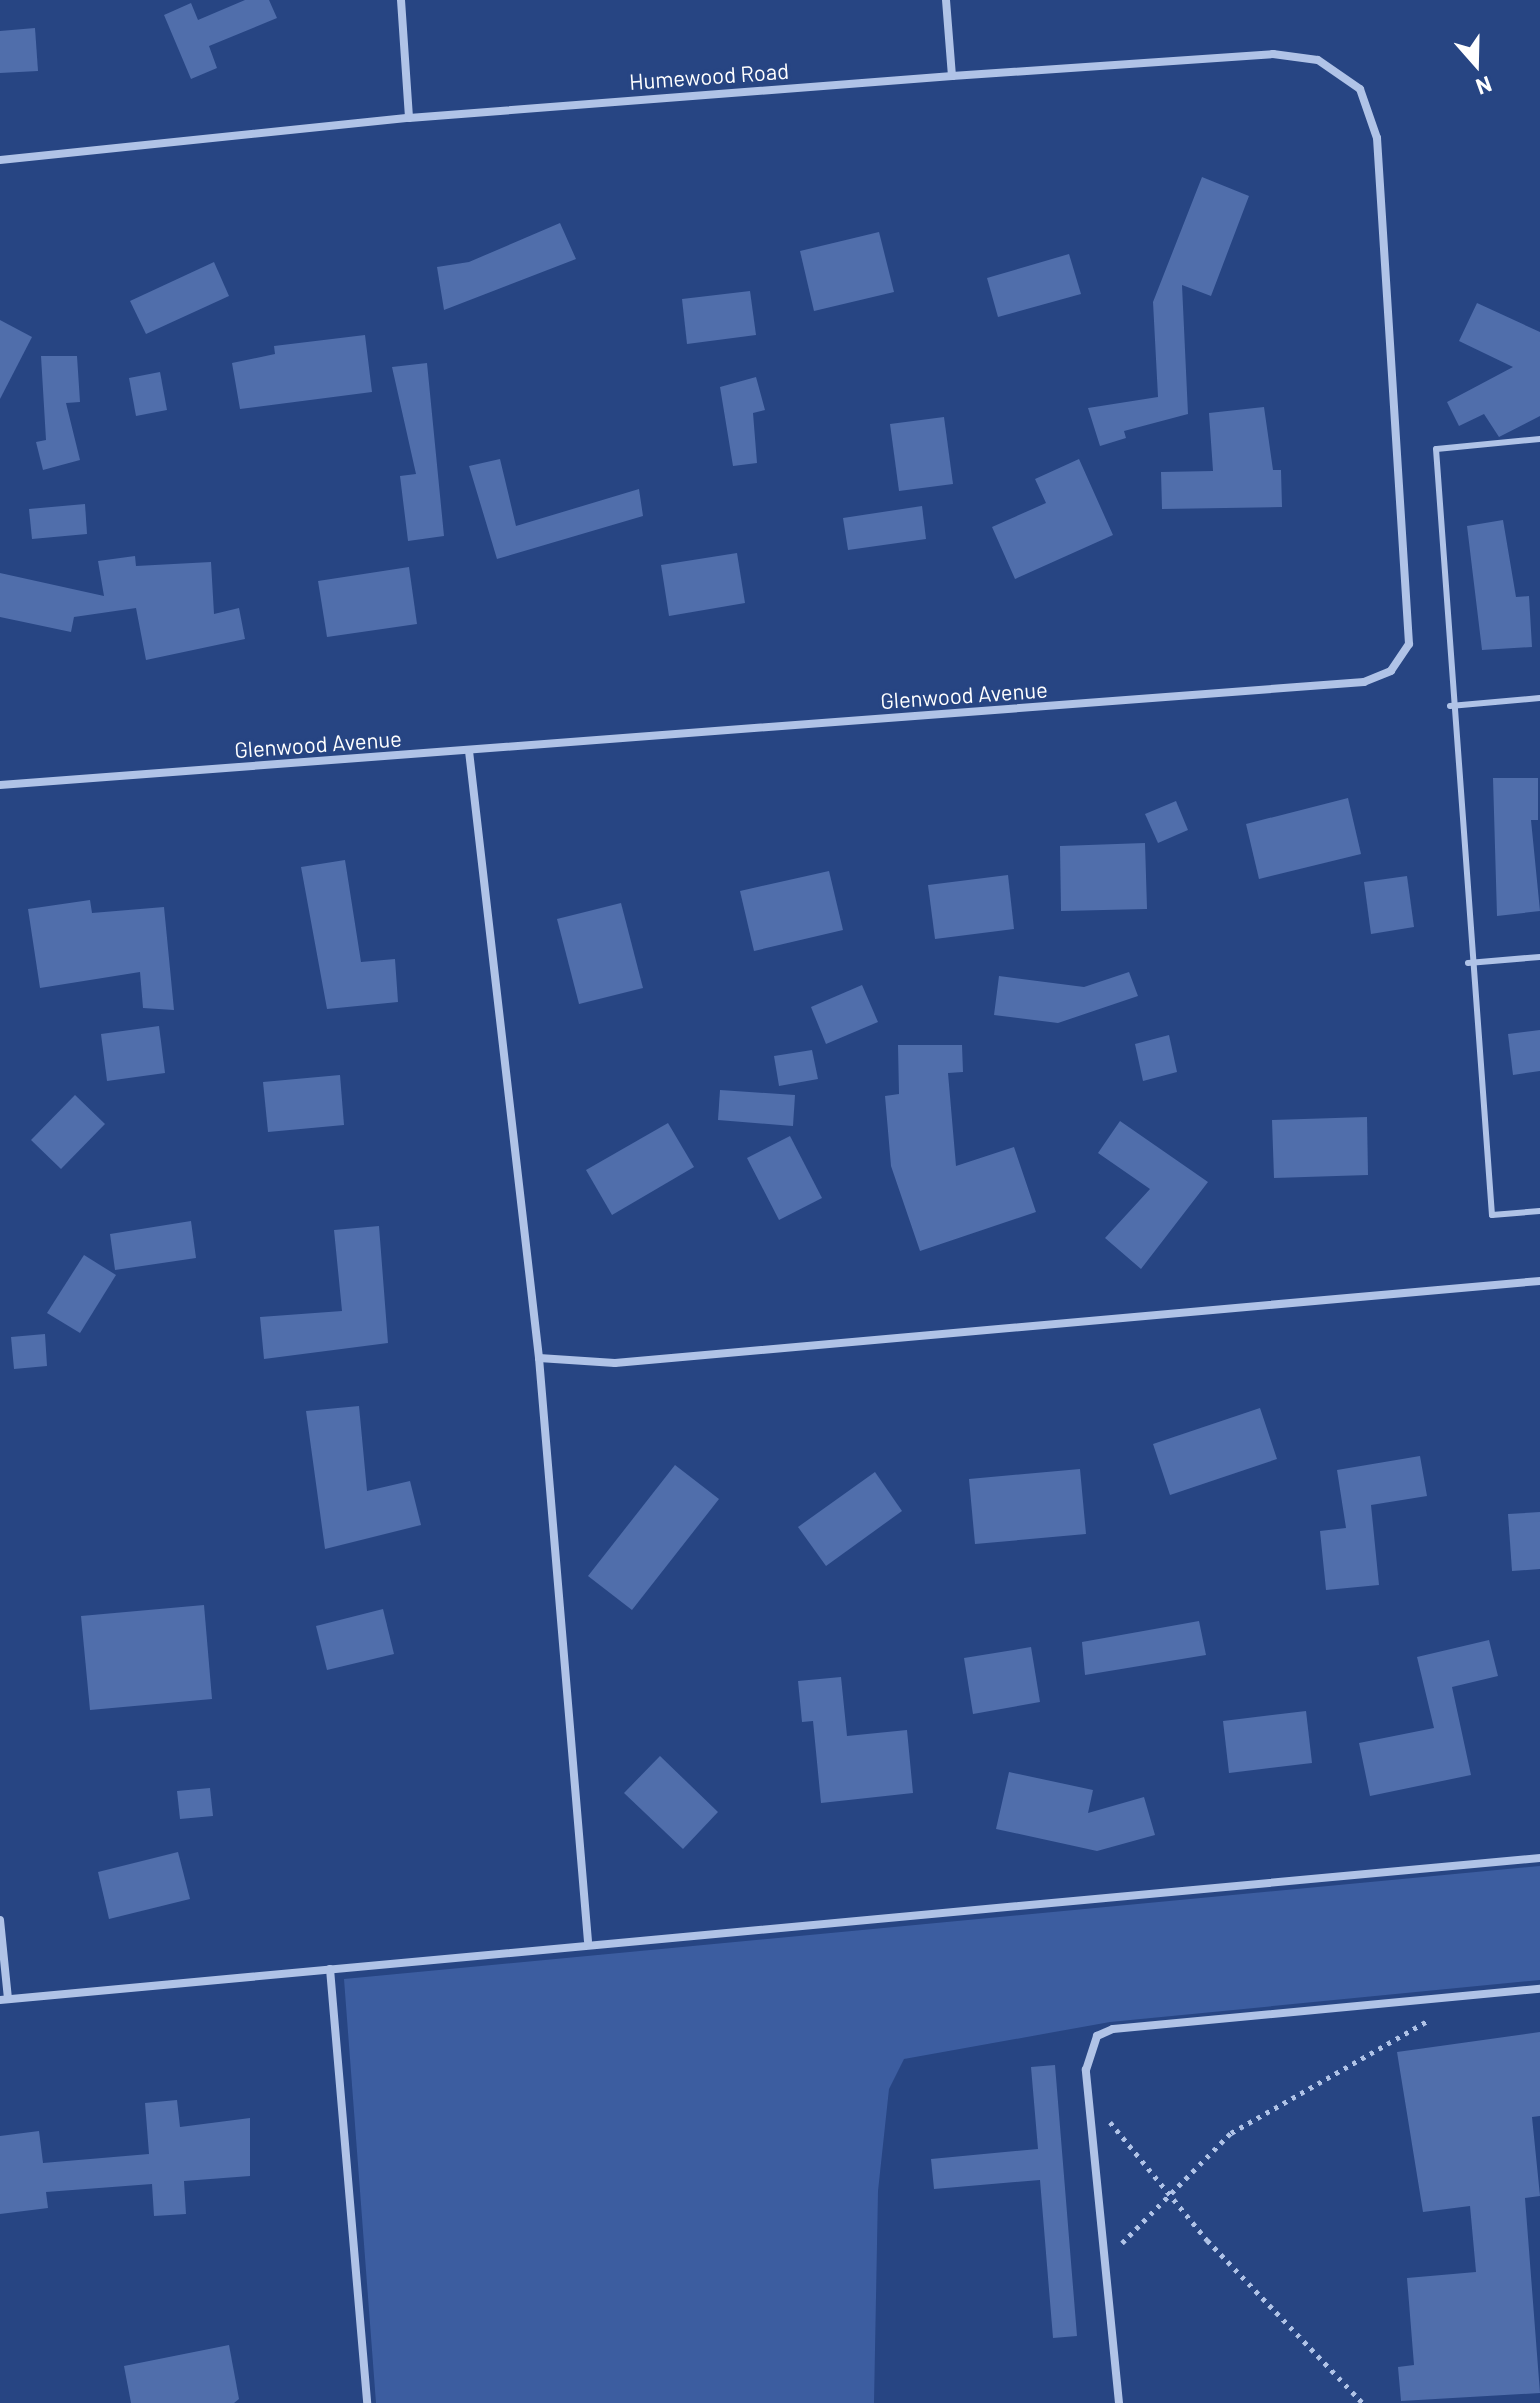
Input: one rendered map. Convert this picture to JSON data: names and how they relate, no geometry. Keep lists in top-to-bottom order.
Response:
{
  "streets": {
    "street": ["Humewood Road", "Glenwood Avenue"]
  },
  "crossings": [
    ["Humewood Road", "Glenwood Avenue"]
  ],
  "north": "bottom"
}
